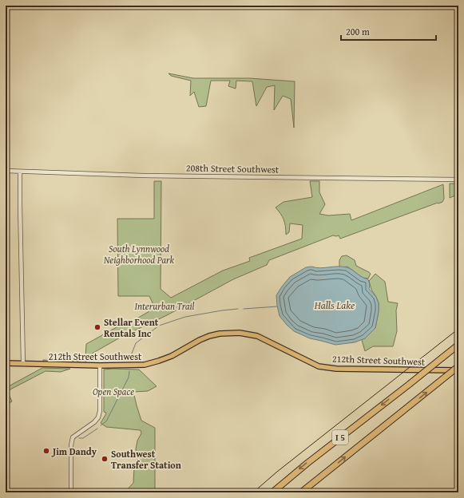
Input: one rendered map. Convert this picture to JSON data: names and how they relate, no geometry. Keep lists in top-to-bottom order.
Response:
{
  "streets": {
    "highway": ["I 5"],
    "main road": ["212th Street Southwest"],
    "street": ["208th Street Southwest"]
  },
  "water": ["Halls Lake"],
  "parks": ["South Lynnwood Neighborhood Park", "Interurban Trail", "Open Space"],
  "places": ["Stellar Event Rentals Inc", "Jim Dandy", "Southwest Transfer Station"],
  "scale_bar": "200 m"
}
